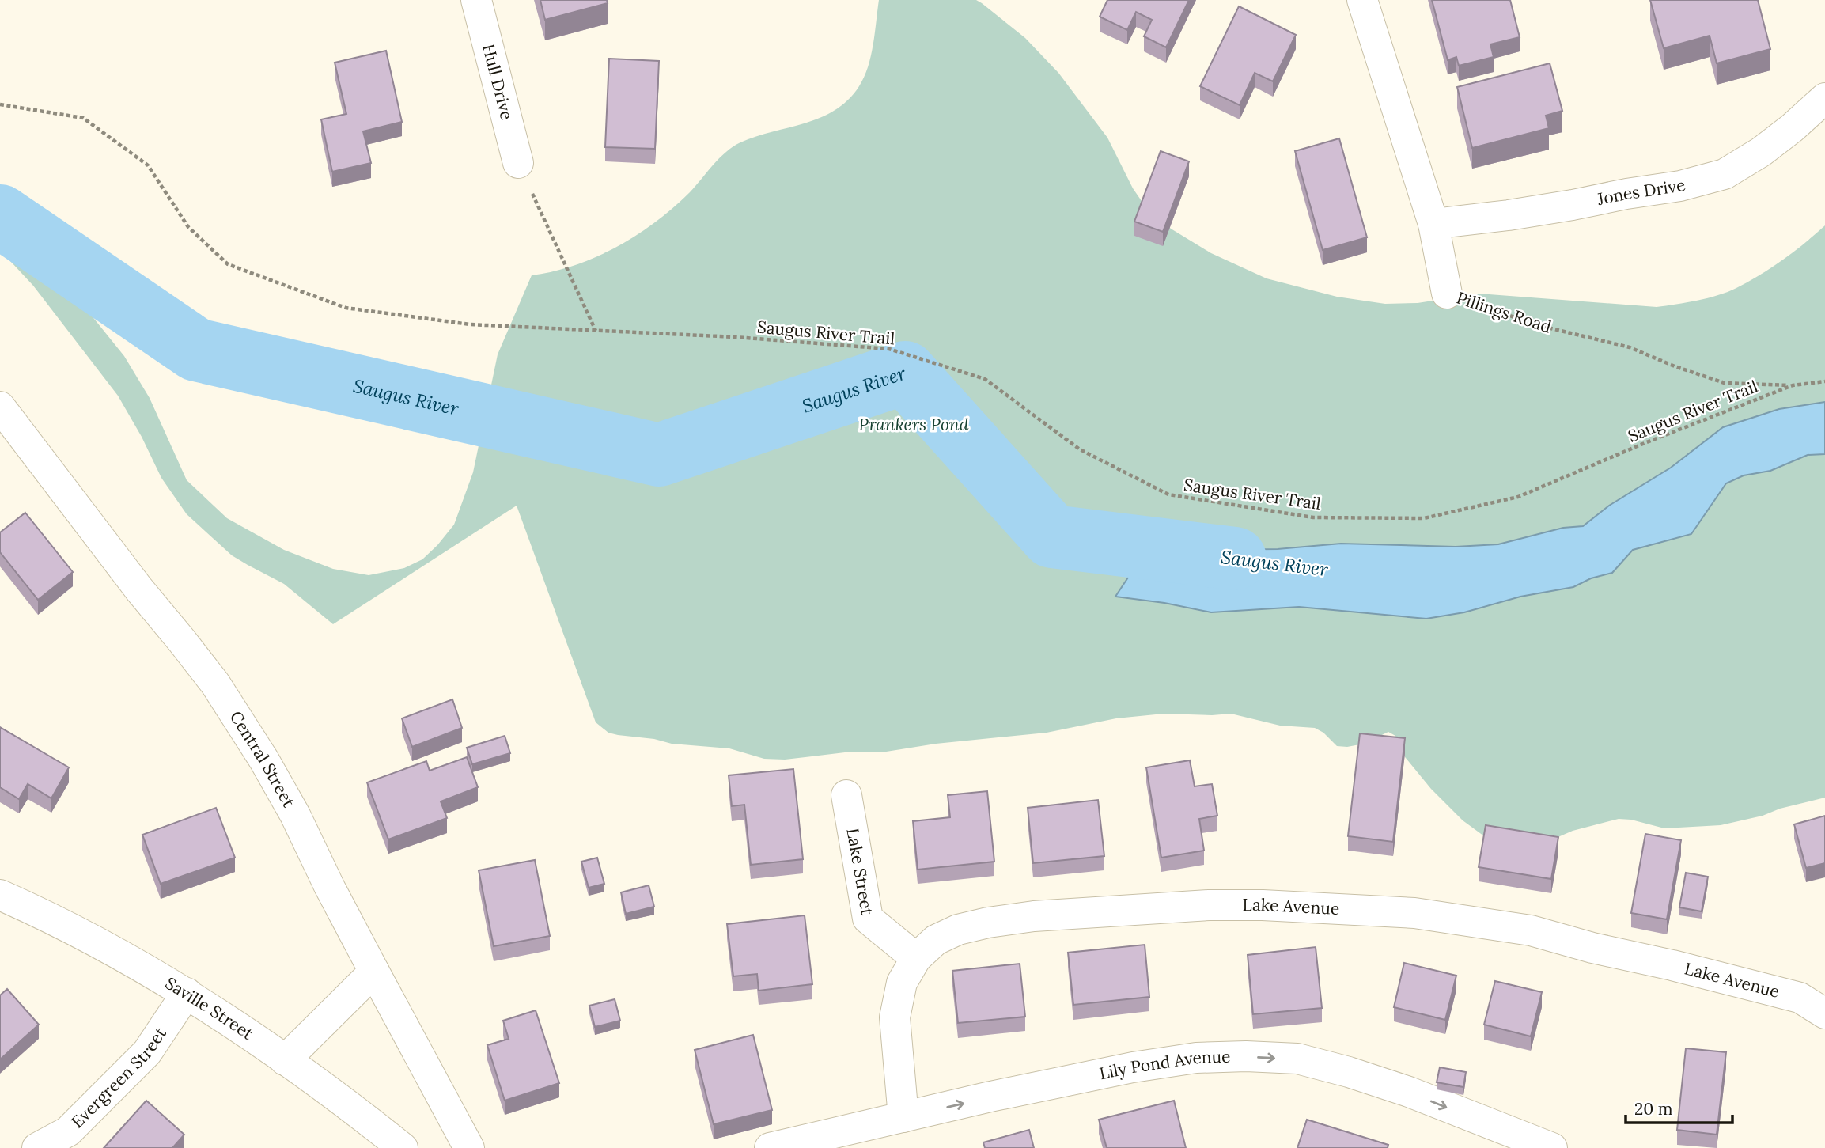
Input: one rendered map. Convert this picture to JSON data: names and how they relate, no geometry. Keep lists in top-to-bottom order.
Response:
{
  "streets": {
    "street": [
      "Hull Drive",
      "Jones Drive",
      "Pillings Road",
      "Central Street",
      "Lake Street",
      "Lake Avenue",
      "Saville Street",
      "Lily Pond Avenue",
      "Evergreen Street"
    ],
    "path": ["Saugus River Trail"]
  },
  "crossings": [
    ["Jones Drive", "Pillings Road"],
    ["Pillings Road", "Saugus River Trail"],
    ["Lake Street", "Lake Avenue"],
    ["Lake Avenue", "Lily Pond Avenue"],
    ["Saville Street", "Evergreen Street"]
  ],
  "one_way": ["Lily Pond Avenue"],
  "water": ["Saugus River"],
  "parks": ["Prankers Pond"],
  "scale_bar": "20 m"
}
